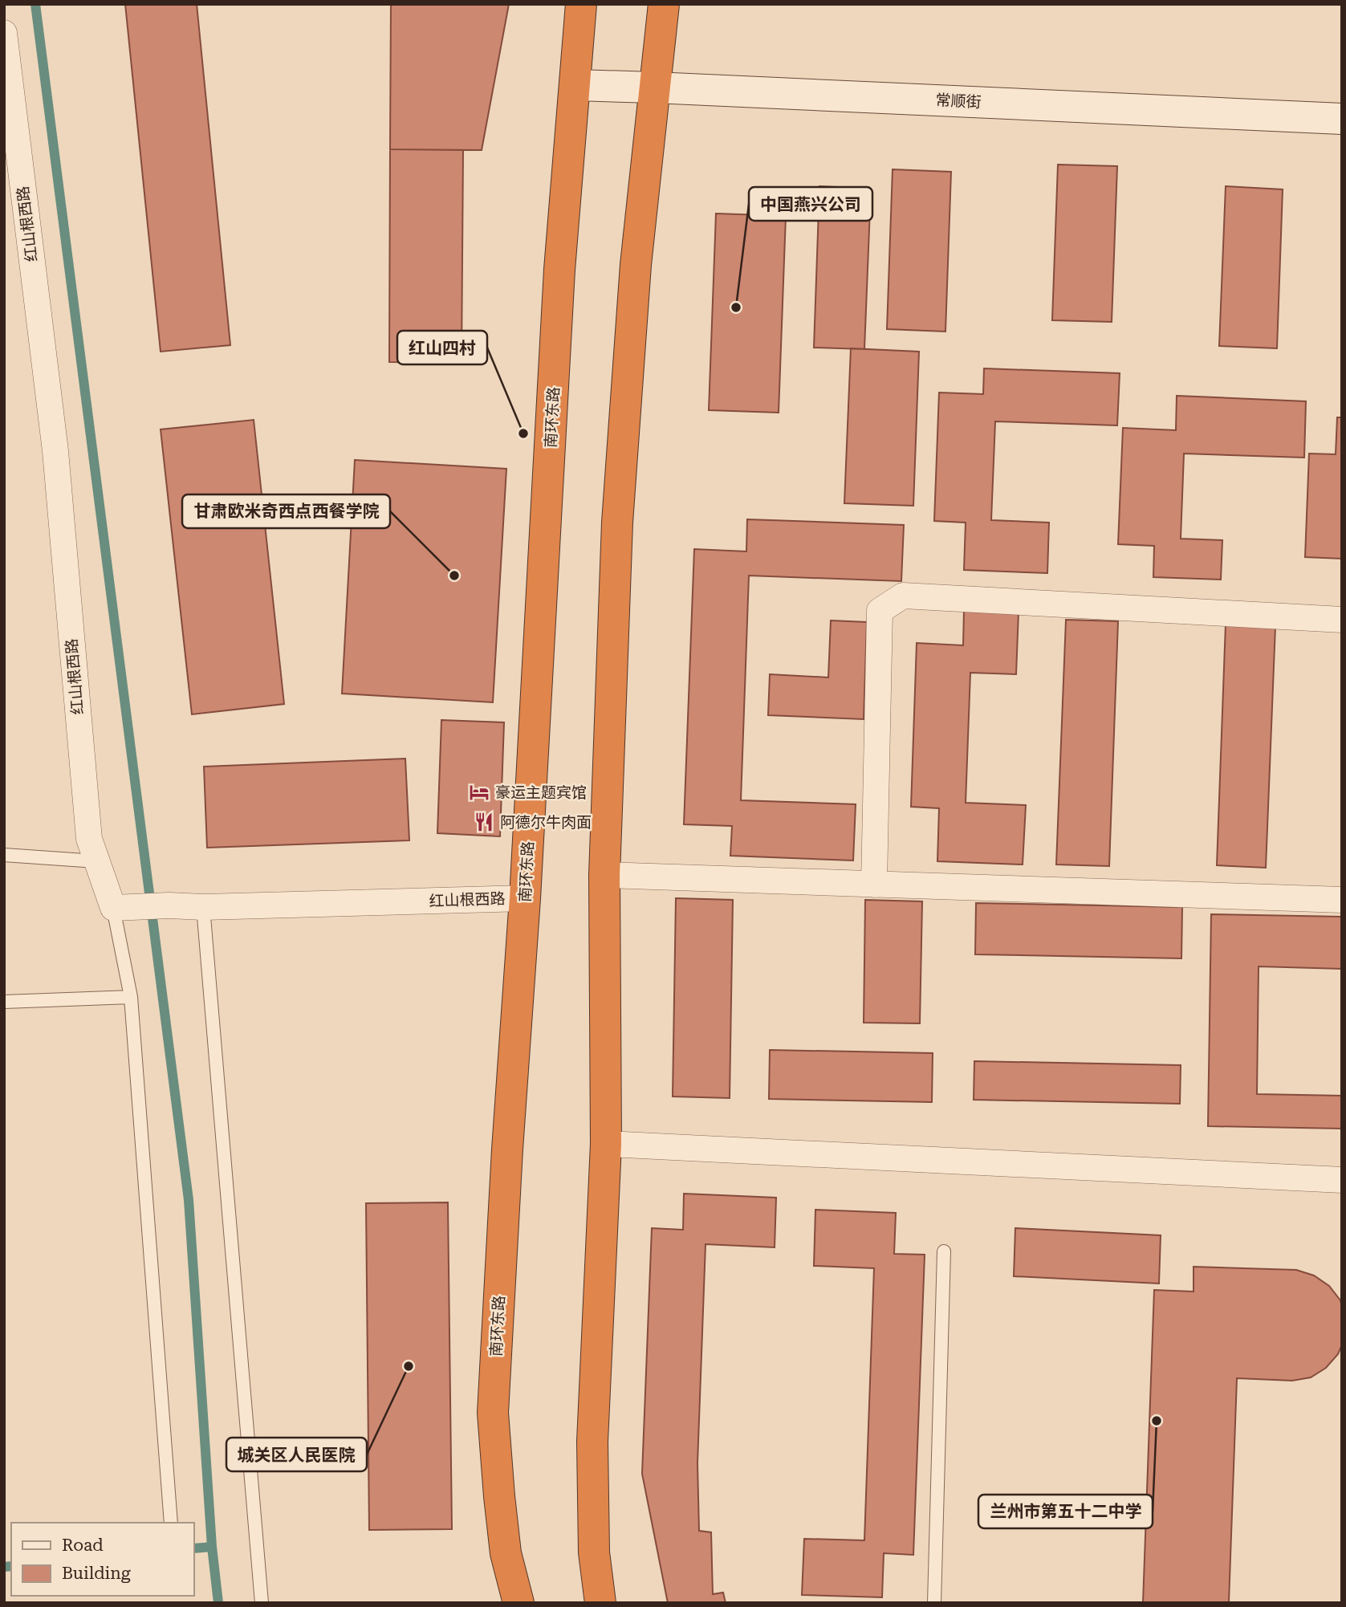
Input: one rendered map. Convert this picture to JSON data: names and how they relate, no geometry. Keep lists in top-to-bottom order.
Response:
{
  "streets": {
    "highway": ["南环东路"],
    "main road": ["常顺街"],
    "street": ["红山根西路"]
  },
  "crossings": [
    ["常顺街", "南环东路"],
    ["红山根西路", "南环东路"]
  ],
  "places": {
    "other": [
      "中国燕兴公司",
      "红山四村",
      "甘肃欧米奇西点西餐学院",
      "城关区人民医院",
      "兰州市第五十二中学"
    ],
    "hotel": ["豪运主题宾馆"],
    "restaurant": ["阿德尔牛肉面"]
  },
  "legend": ["Road", "Building"]
}
